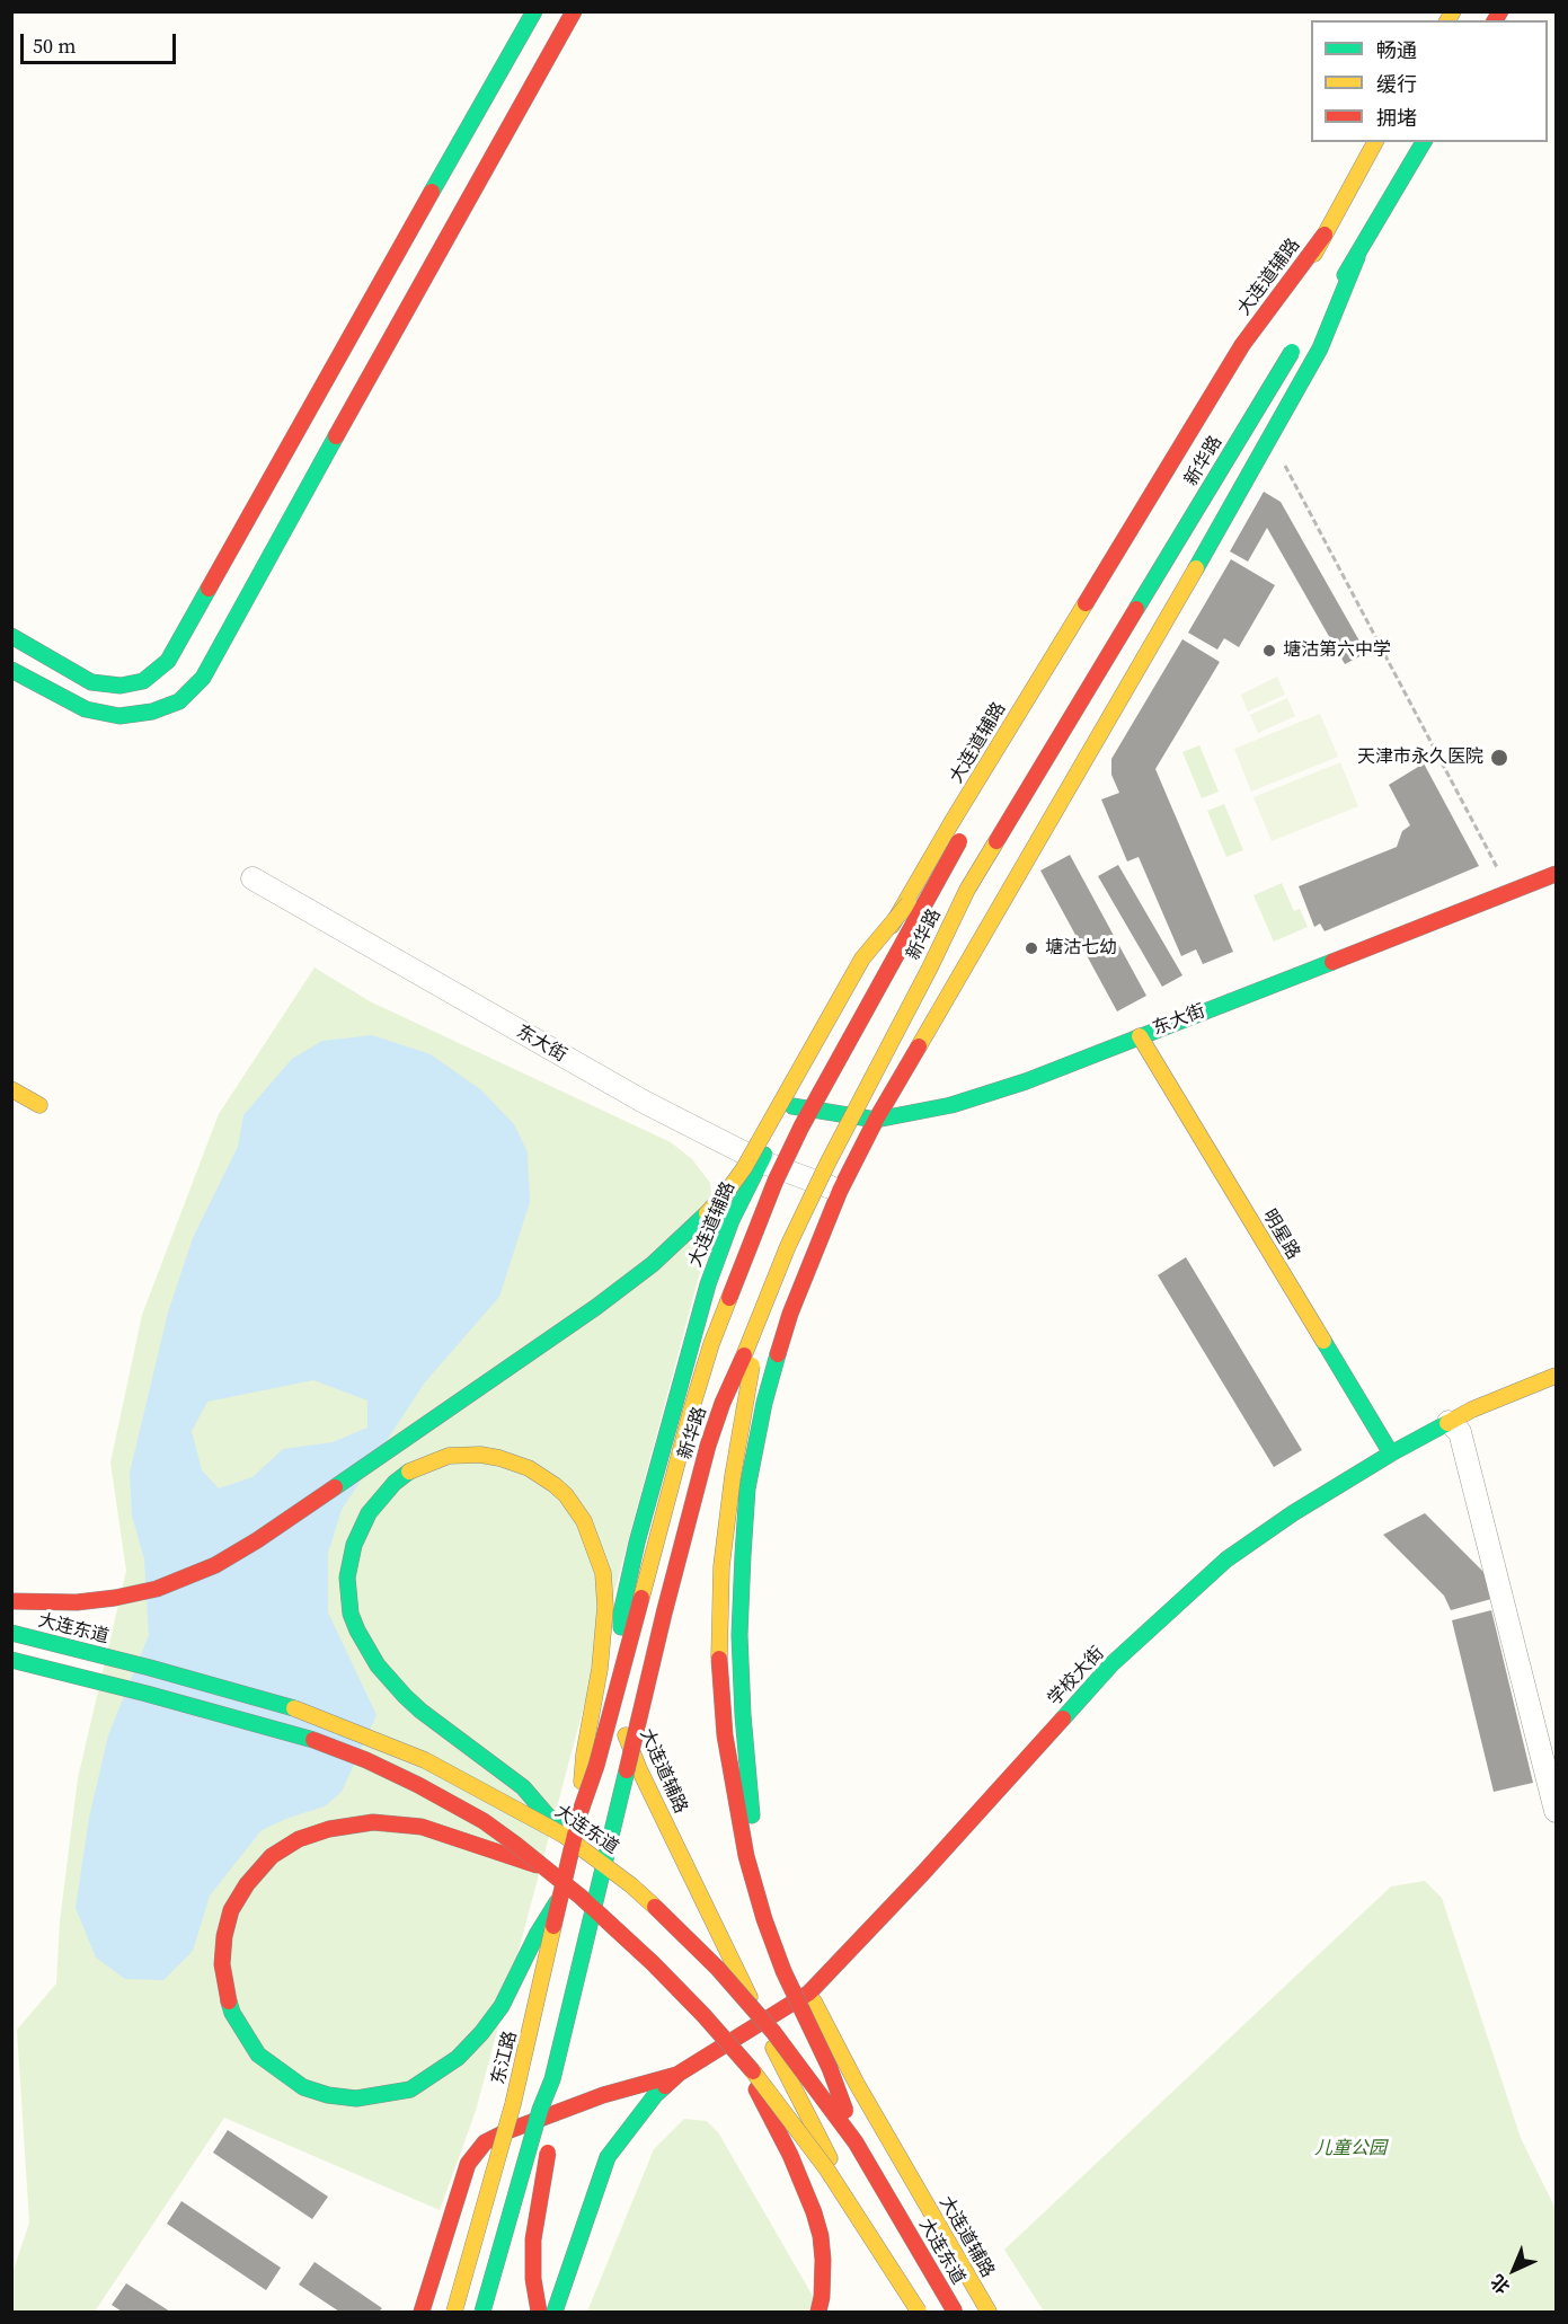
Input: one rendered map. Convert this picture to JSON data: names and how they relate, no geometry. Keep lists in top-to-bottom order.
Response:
{
  "streets": {
    "main road": [
      "大连道辅路",
      "新华路",
      "东大街",
      "明星路",
      "大连东道",
      "学校大街",
      "东江路"
    ]
  },
  "crossings": [
    ["大连道辅路", "东大街"],
    ["大连道辅路", "学校大街"],
    ["新华路", "东大街"],
    ["新华路", "东江路"],
    ["东大街", "明星路"],
    ["明星路", "学校大街"]
  ],
  "parks": ["儿童公园"],
  "places": ["塘沽第六中学", "天津市永久医院", "塘沽七幼"],
  "legend": ["畅通", "缓行", "拥堵"],
  "scale_bar": "50 m",
  "north": "bottom left"
}
